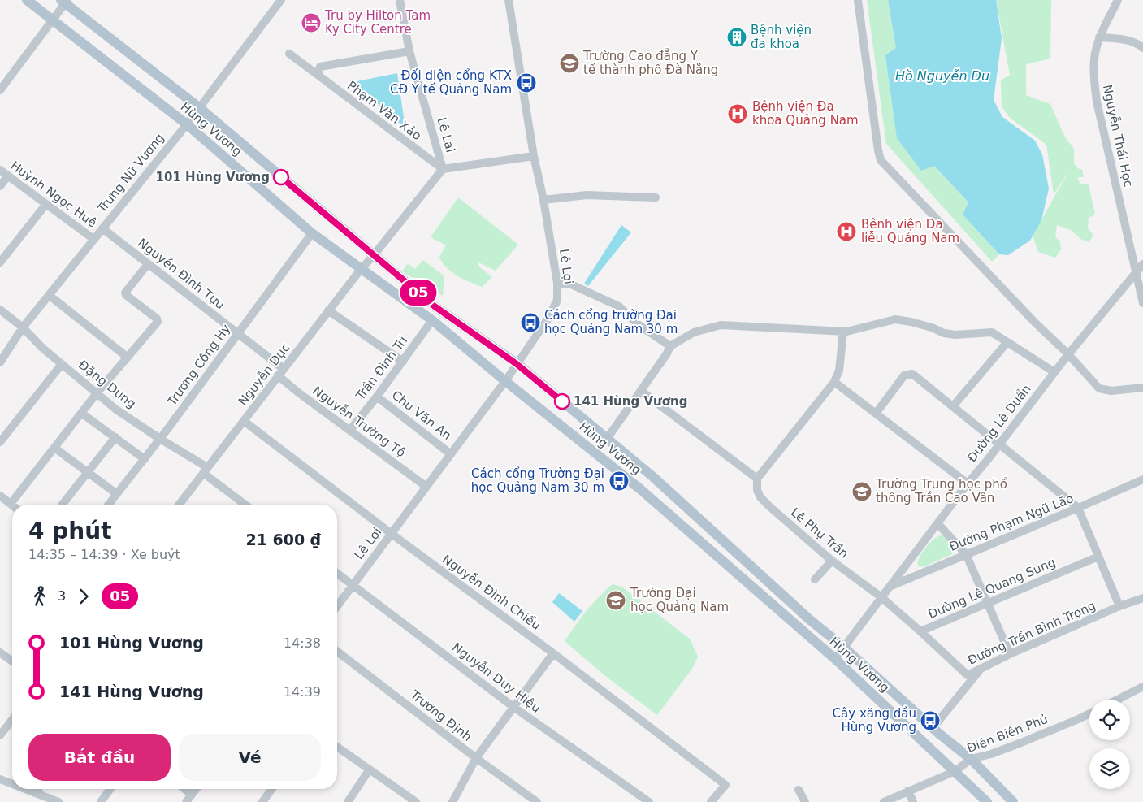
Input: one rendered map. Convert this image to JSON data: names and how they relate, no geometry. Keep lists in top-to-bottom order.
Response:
{
  "streets": {
    "main road": ["Hùng Vương"],
    "street": [
      "Phạm Văn Xảo",
      "Lê Lai",
      "Nguyễn Thái Học",
      "Trưng Nữ Vương",
      "Huỳnh Ngọc Huệ",
      "Lê Lợi",
      "Nguyễn Đình Tựu",
      "Trương Công Hy",
      "Trần Đình Tri",
      "Nguyễn Dục",
      "Đặng Dung",
      "Chu Văn An",
      "Nguyễn Trường Tộ",
      "Đường Lê Duẩn",
      "Đường Phạm Ngũ Lão",
      "Lê Phụ Trần",
      "Đường Lê Quang Sung",
      "Nguyễn Đình Chiểu",
      "Đường Trần Bình Trọng",
      "Nguyễn Duy Hiệu",
      "Trương Định",
      "Điện Biên Phủ"
    ]
  },
  "crossings": [
    ["Phạm Văn Xảo", "Lê Lai"],
    ["Hùng Vương", "Lê Lai"],
    ["Hùng Vương", "Trưng Nữ Vương"],
    ["Hùng Vương", "Lê Lợi"],
    ["Hùng Vương", "Trương Công Hy"],
    ["Hùng Vương", "Trần Đình Tri"],
    ["Hùng Vương", "Nguyễn Dục"],
    ["Hùng Vương", "Đường Lê Duẩn"],
    ["Hùng Vương", "Điện Biên Phủ"],
    ["Lê Lai", "Nguyễn Dục"],
    ["Nguyễn Thái Học", "Đường Lê Duẩn"],
    ["Trưng Nữ Vương", "Huỳnh Ngọc Huệ"],
    ["Trưng Nữ Vương", "Nguyễn Đình Tựu"],
    ["Trưng Nữ Vương", "Đặng Dung"],
    ["Lê Lợi", "Chu Văn An"],
    ["Lê Lợi", "Nguyễn Trường Tộ"],
    ["Lê Lợi", "Nguyễn Đình Chiểu"],
    ["Lê Lợi", "Nguyễn Duy Hiệu"],
    ["Nguyễn Đình Tựu", "Trương Công Hy"],
    ["Nguyễn Đình Tựu", "Nguyễn Dục"],
    ["Nguyễn Đình Tựu", "Nguyễn Trường Tộ"],
    ["Trương Công Hy", "Đặng Dung"],
    ["Trần Đình Tri", "Chu Văn An"],
    ["Trần Đình Tri", "Nguyễn Trường Tộ"],
    ["Nguyễn Dục", "Đặng Dung"],
    ["Nguyễn Dục", "Nguyễn Trường Tộ"],
    ["Nguyễn Dục", "Nguyễn Đình Chiểu"],
    ["Đường Lê Duẩn", "Đường Phạm Ngũ Lão"],
    ["Đường Lê Duẩn", "Lê Phụ Trần"],
    ["Đường Lê Duẩn", "Đường Lê Quang Sung"],
    ["Lê Phụ Trần", "Đường Lê Quang Sung"],
    ["Đường Lê Quang Sung", "Đường Trần Bình Trọng"]
  ],
  "water": ["Hồ Nguyễn Du"],
  "places": {
    "hotel": ["Tru by Hilton Tam Ky City Centre"],
    "building": ["Bệnh viện đa khoa"],
    "school or university": ["Trường Cao đẳng Y tế thành phố Đà Nẵng", "Trường Trung học phổ thông Trần Cao Vân", "Trường Đại học Quảng Nam"],
    "bus stop": [
      "Đối diện cổng KTX CĐ Y tế Quảng Nam",
      "Cách cổng trường Đại học Quảng Nam 30 m",
      "Cách cổng Trường Đại học Quảng Nam 30 m",
      "Cây xăng dầu Hùng Vương"
    ],
    "hospital": ["Bệnh viện Đa khoa Quảng Nam", "Bệnh viện Da liễu Quảng Nam"],
    "other": ["101 Hùng Vương", "141 Hùng Vương"]
  },
  "lines": ["bus line 05"],
  "page": {
    "on_map": "05",
    "heading": ["4 phút", "14:35 – 14:39 · Xe buýt", "21 600 ₫"],
    "legs": ["3", "05"],
    "list": [
      {
        "name": "101 Hùng Vương",
        "value": "14:38"
      },
      {
        "name": "141 Hùng Vương",
        "value": "14:39"
      }
    ],
    "buttons": ["Bắt đầu", "Vé"]
  }
}
